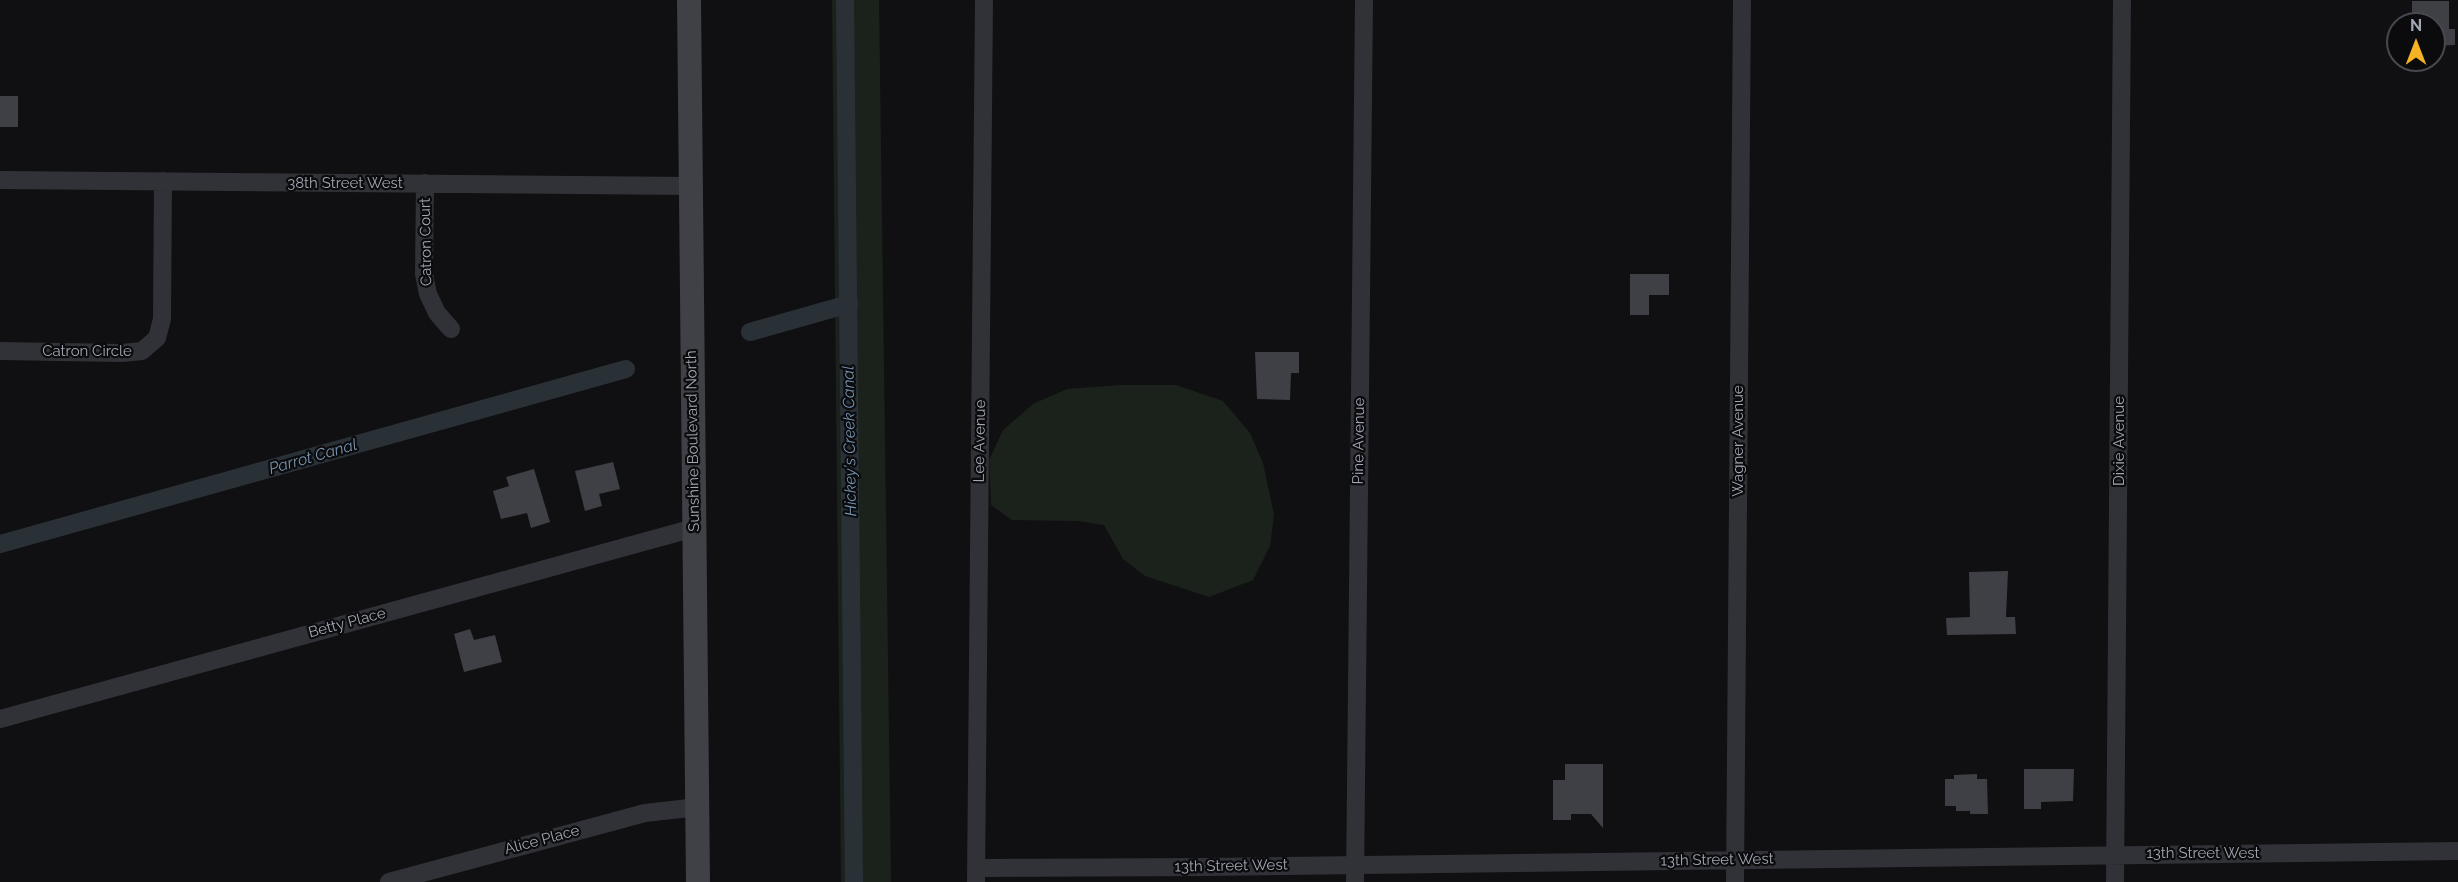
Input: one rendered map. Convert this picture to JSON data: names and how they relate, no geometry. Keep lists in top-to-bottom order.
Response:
{
  "streets": {
    "street": [
      "38th Street West",
      "Catron Court",
      "Catron Circle",
      "Sunshine Boulevard North",
      "Lee Avenue",
      "Pine Avenue",
      "Wagner Avenue",
      "Dixie Avenue",
      "Betty Place",
      "Alice Place",
      "13th Street West"
    ]
  },
  "crossings": [
    ["38th Street West", "Catron Court"],
    ["38th Street West", "Catron Circle"],
    ["38th Street West", "Sunshine Boulevard North"],
    ["Sunshine Boulevard North", "Betty Place"],
    ["Sunshine Boulevard North", "Alice Place"],
    ["Lee Avenue", "13th Street West"],
    ["Pine Avenue", "13th Street West"],
    ["Wagner Avenue", "13th Street West"],
    ["Dixie Avenue", "13th Street West"]
  ],
  "water": ["Hickey's Creek Canal", "Parrot Canal"],
  "north": "top"
}
